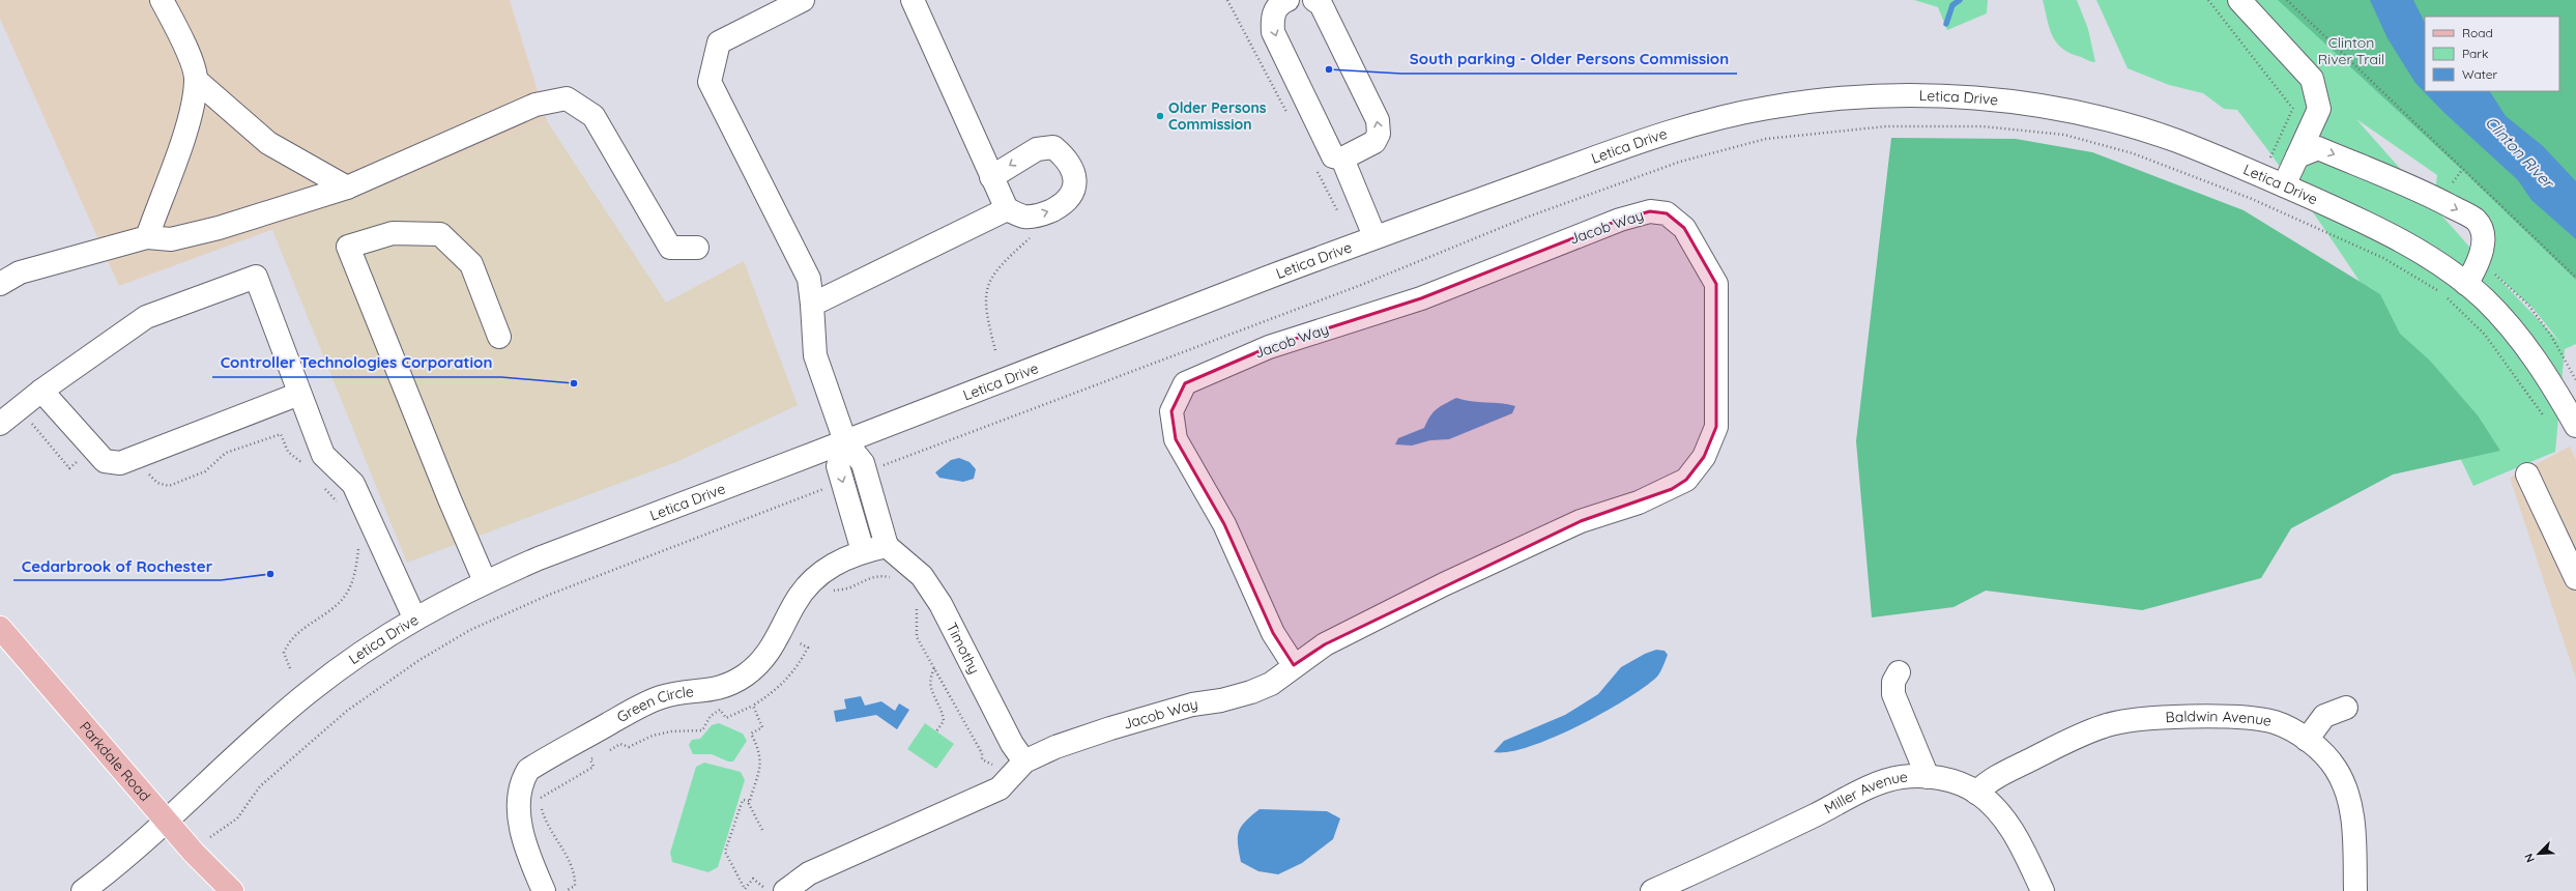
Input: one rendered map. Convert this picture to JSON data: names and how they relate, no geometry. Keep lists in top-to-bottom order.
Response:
{
  "streets": {
    "main road": ["Parkdale Road"],
    "street": [
      "Letica Drive",
      "Jacob Way",
      "Timothy",
      "Green Circle",
      "Baldwin Avenue",
      "Miller Avenue"
    ]
  },
  "crossings": [
    ["Letica Drive", "Parkdale Road"],
    ["Jacob Way", "Timothy"],
    ["Baldwin Avenue", "Miller Avenue"]
  ],
  "water": ["Clinton River"],
  "parks": ["Clinton River Trail"],
  "places": [
    "South parking - Older Persons Commission",
    "Older Persons Commission",
    "Controller Technologies Corporation",
    "Cedarbrook of Rochester"
  ],
  "legend": ["Road", "Park", "Water"],
  "north": "bottom left"
}
